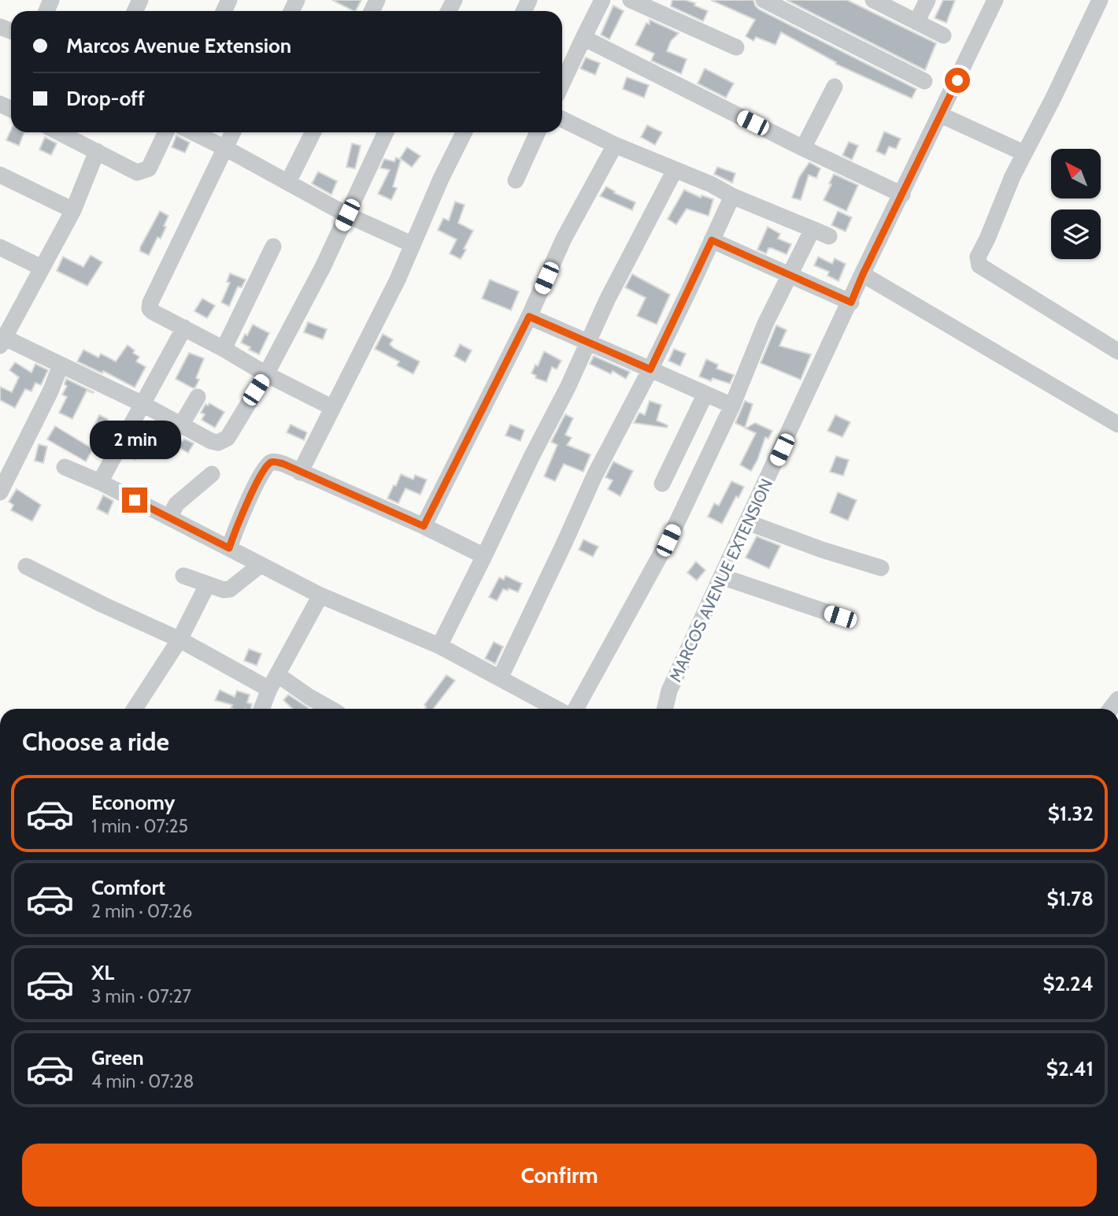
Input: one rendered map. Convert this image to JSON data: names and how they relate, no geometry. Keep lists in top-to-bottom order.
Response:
{
  "streets": {
    "street": ["MARCOS AVENUE EXTENSION"]
  },
  "north": "top left",
  "page": {
    "banner": ["Marcos Avenue Extension", "Drop-off"],
    "bubble": "2 min",
    "heading": "Choose a ride",
    "list": [
      {
        "name": "Economy",
        "note": "1 min · 07:25",
        "value": "$1.32"
      },
      {
        "name": "Comfort",
        "note": "2 min · 07:26",
        "value": "$1.78"
      },
      {
        "name": "XL",
        "note": "3 min · 07:27",
        "value": "$2.24"
      },
      {
        "name": "Green",
        "note": "4 min · 07:28",
        "value": "$2.41"
      }
    ],
    "buttons": "Confirm"
  }
}
